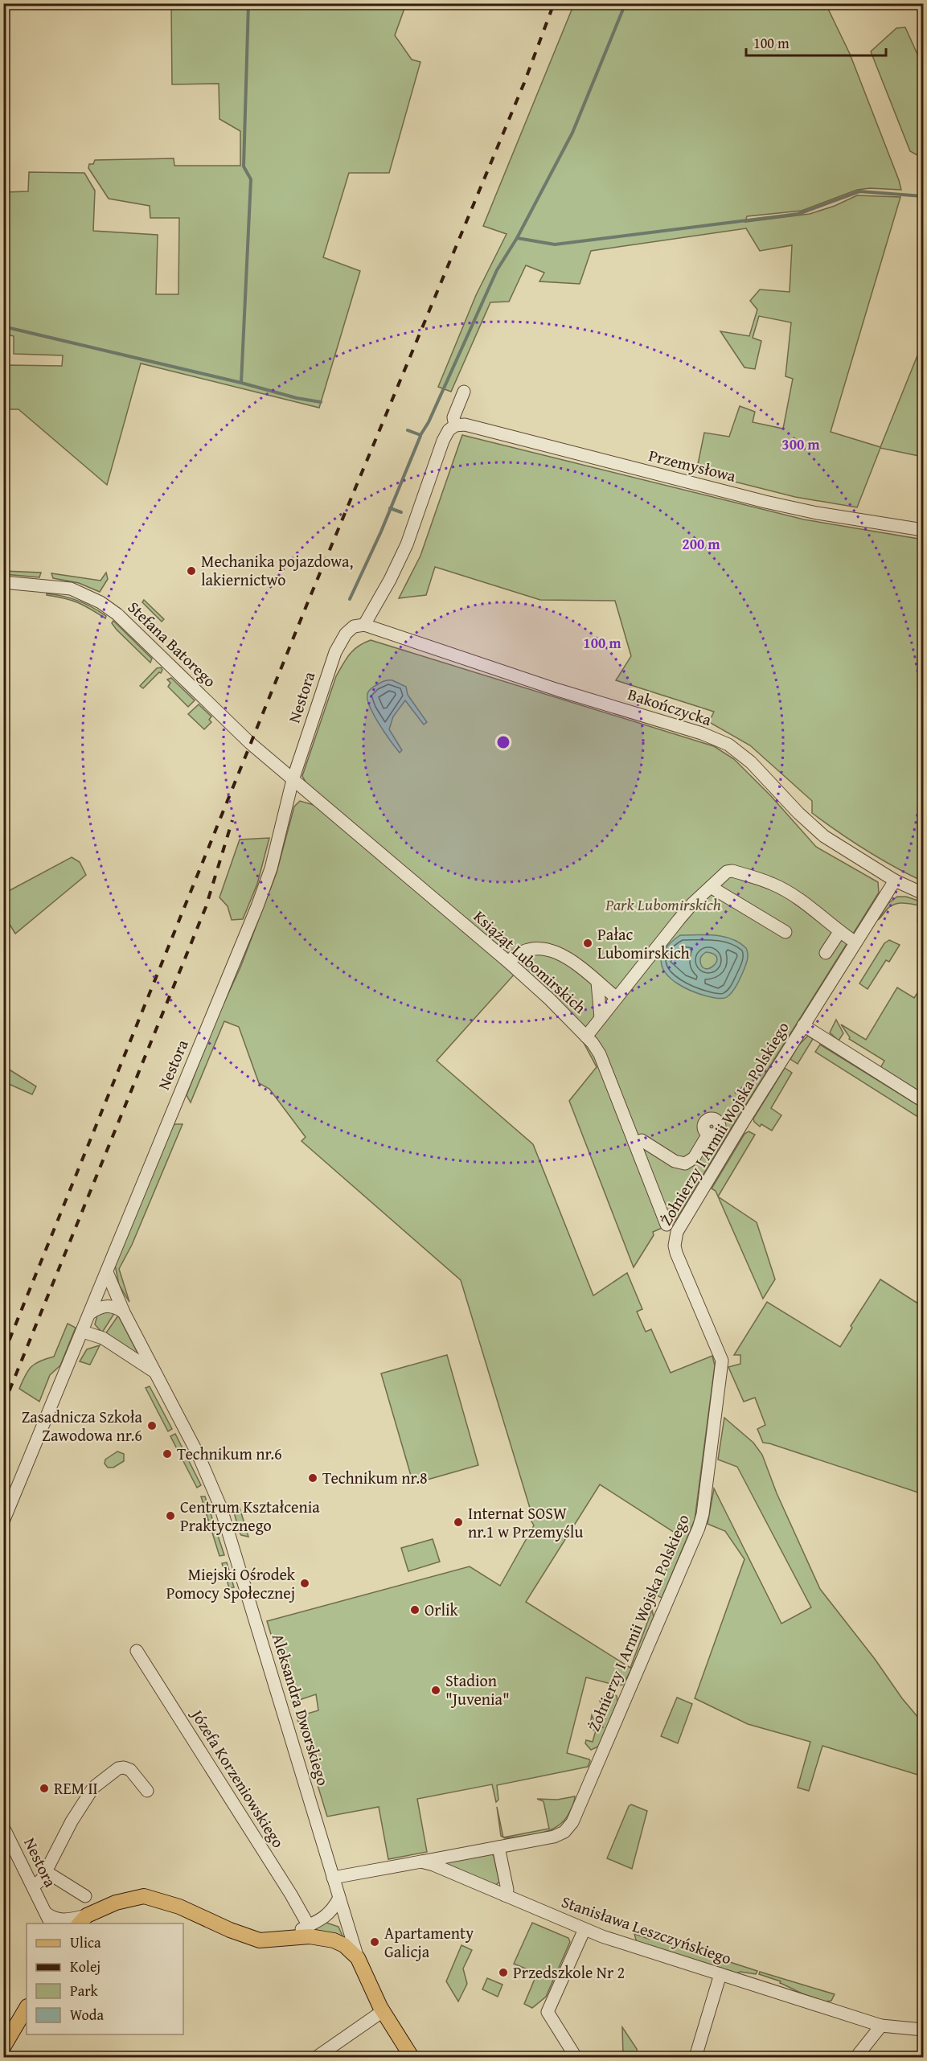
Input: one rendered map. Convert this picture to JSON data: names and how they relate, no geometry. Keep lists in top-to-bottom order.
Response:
{
  "streets": {
    "main road": ["Aleksandra Dworskiego"],
    "street": [
      "Przemysłowa",
      "Stefana Batorego",
      "Nestora",
      "Bakończycka",
      "Książąt Lubomirskich",
      "Żołnierzy I Armii Wojska Polskiego",
      "Józefa Korzeniowskiego",
      "Stanisława Leszczyńskiego"
    ]
  },
  "crossings": [
    ["Stefana Batorego", "Nestora"],
    ["Stefana Batorego", "Książąt Lubomirskich"],
    ["Nestora", "Bakończycka"],
    ["Nestora", "Książąt Lubomirskich"],
    ["Nestora", "Aleksandra Dworskiego"],
    ["Bakończycka", "Żołnierzy I Armii Wojska Polskiego"],
    ["Książąt Lubomirskich", "Żołnierzy I Armii Wojska Polskiego"],
    ["Żołnierzy I Armii Wojska Polskiego", "Stanisława Leszczyńskiego"],
    ["Aleksandra Dworskiego", "Stanisława Leszczyńskiego"]
  ],
  "parks": ["Park Lubomirskich"],
  "places": [
    "Mechanika pojazdowa, lakiernictwo",
    "Pałac Lubomirskich",
    "Zasadnicza Szkoła Zawodowa nr.6",
    "Technikum nr.6",
    "Technikum nr.8",
    "Centrum Kształcenia Praktycznego",
    "Internat SOSW nr.1 w Przemyślu",
    "Miejski Ośrodek Pomocy Społecznej",
    "Orlik",
    "Stadion \"Juvenia\"",
    "REM II",
    "Apartamenty Galicja",
    "Przedszkole Nr 2"
  ],
  "legend": [
    "Ulica",
    "Kolej",
    "Park",
    "Woda"
  ],
  "scale_bar": "100 m",
  "rings": ["300 m", "200 m", "100 m"]
}
